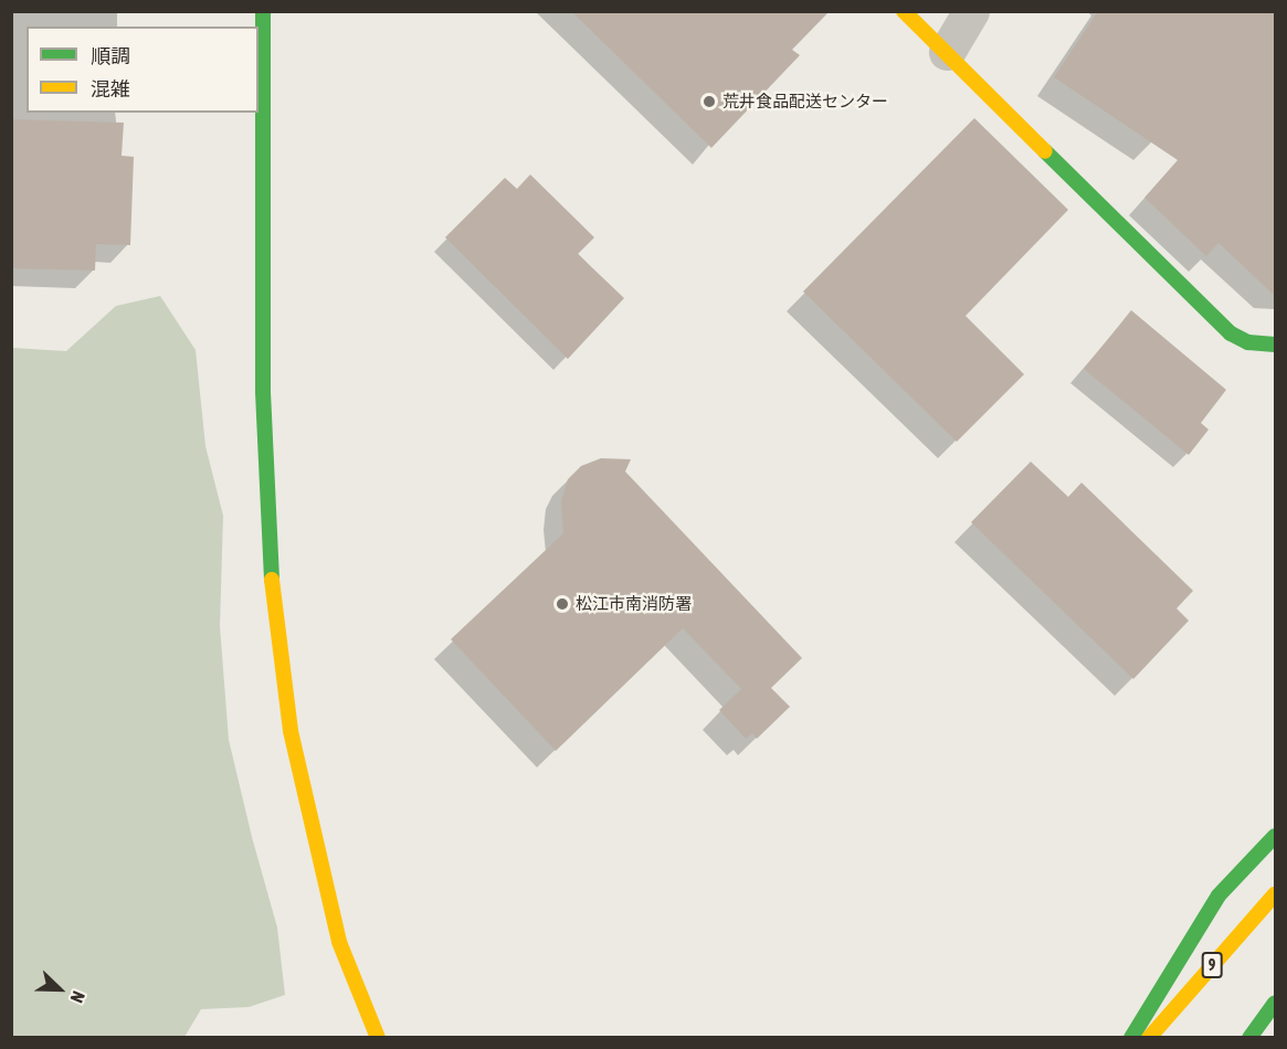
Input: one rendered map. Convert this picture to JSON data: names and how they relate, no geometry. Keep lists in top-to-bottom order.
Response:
{
  "streets": {
    "main road": ["9"]
  },
  "places": ["荒井食品配送センター", "松江市南消防署"],
  "legend": ["順調", "混雑"],
  "north": "bottom right"
}
